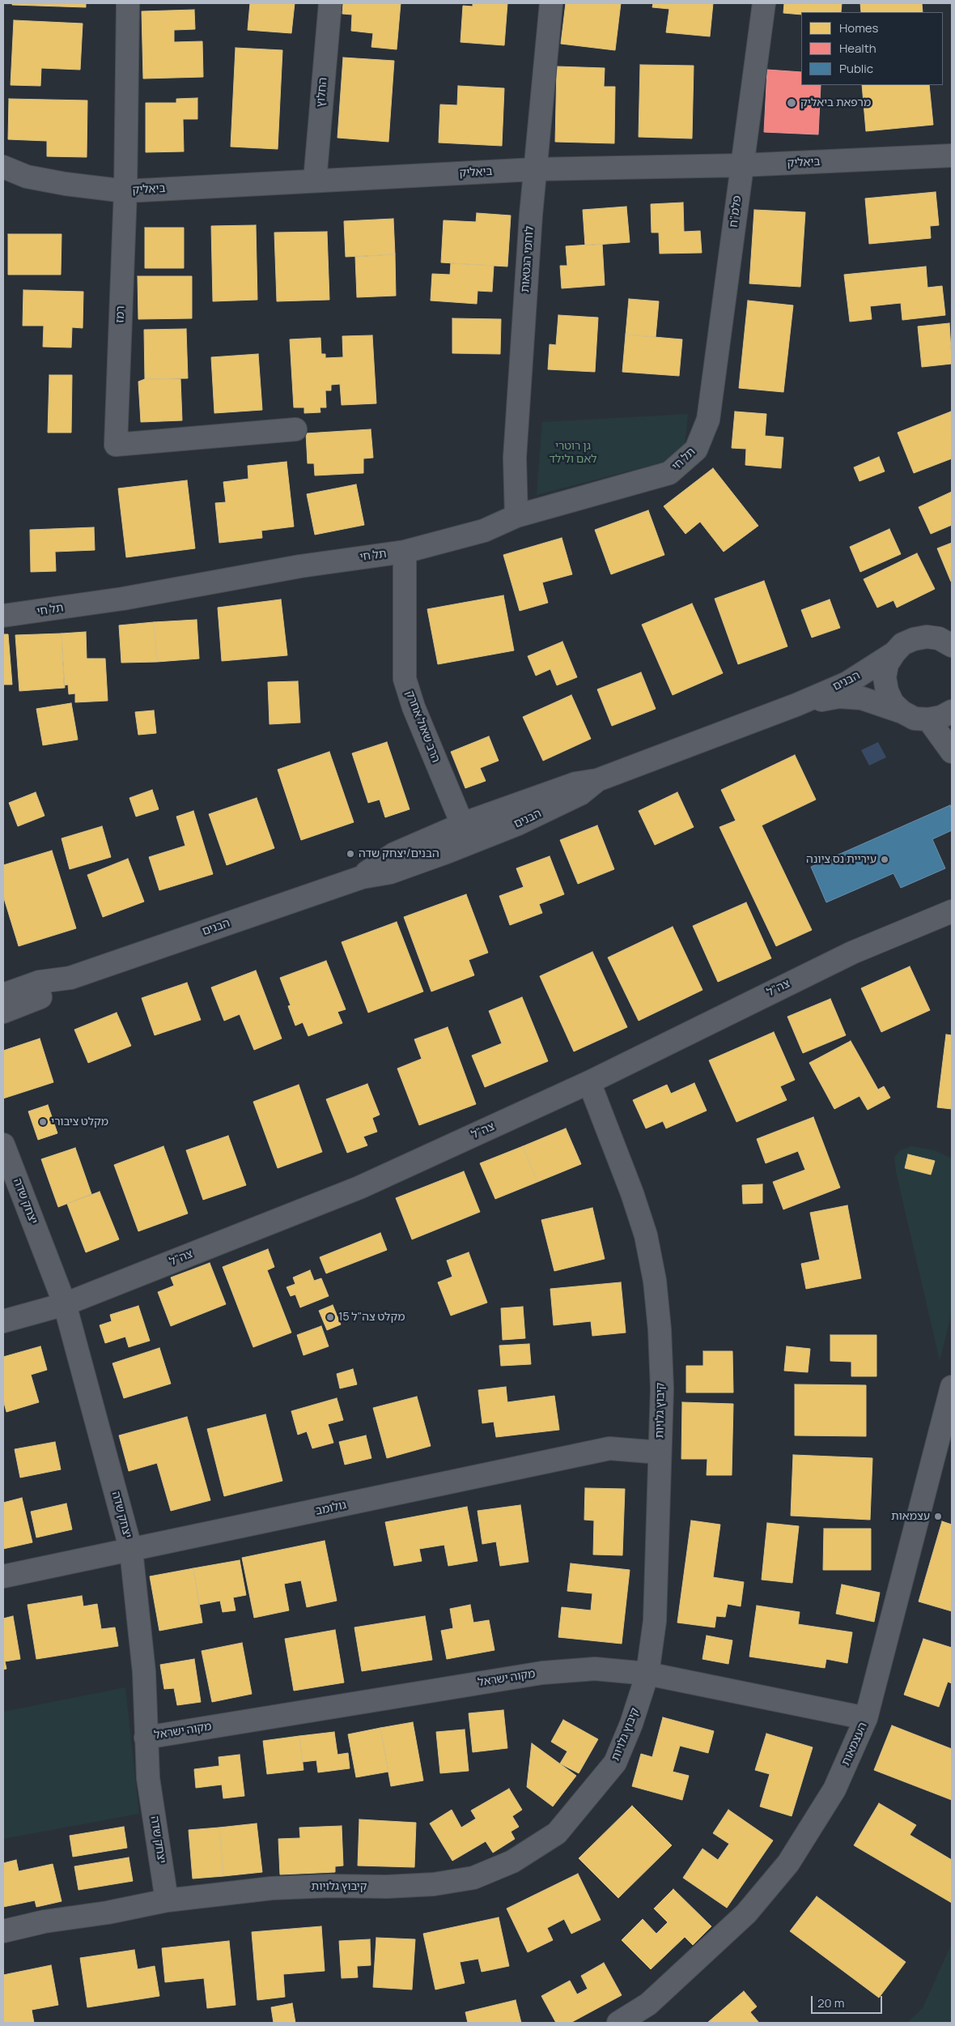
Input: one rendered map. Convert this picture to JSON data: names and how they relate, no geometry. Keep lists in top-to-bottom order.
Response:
{
  "streets": {
    "street": [
      "החלוץ",
      "ביאליק",
      "פלמ\"ח",
      "לוחמי הגטאות",
      "רמז",
      "תל חי",
      "הבנים",
      "הרב שאול אחרק",
      "צה\"ל",
      "יצחק שדה",
      "קיבוץ גלויות",
      "גולומב",
      "מקוה ישראל",
      "העצמאות"
    ]
  },
  "crossings": [
    ["החלוץ", "ביאליק"],
    ["ביאליק", "פלמ\"ח"],
    ["ביאליק", "לוחמי הגטאות"],
    ["ביאליק", "רמז"],
    ["פלמ\"ח", "תל חי"],
    ["לוחמי הגטאות", "תל חי"],
    ["תל חי", "הרב שאול אחרק"],
    ["הבנים", "הרב שאול אחרק"],
    ["צה\"ל", "יצחק שדה"],
    ["צה\"ל", "קיבוץ גלויות"],
    ["יצחק שדה", "קיבוץ גלויות"],
    ["יצחק שדה", "גולומב"],
    ["יצחק שדה", "מקוה ישראל"],
    ["קיבוץ גלויות", "גולומב"],
    ["קיבוץ גלויות", "מקוה ישראל"],
    ["מקוה ישראל", "העצמאות"]
  ],
  "parks": ["גן רוטרי לאם ולילד"],
  "places": [
    "מרפאת ביאליק",
    "הבנים/יצחק שדה",
    "עיריית נס ציונה",
    "מקלט ציבורי",
    "מקלט צה\"ל 15",
    "עצמאות"
  ],
  "legend": ["Homes", "Health", "Public"],
  "scale_bar": "20 m"
}
